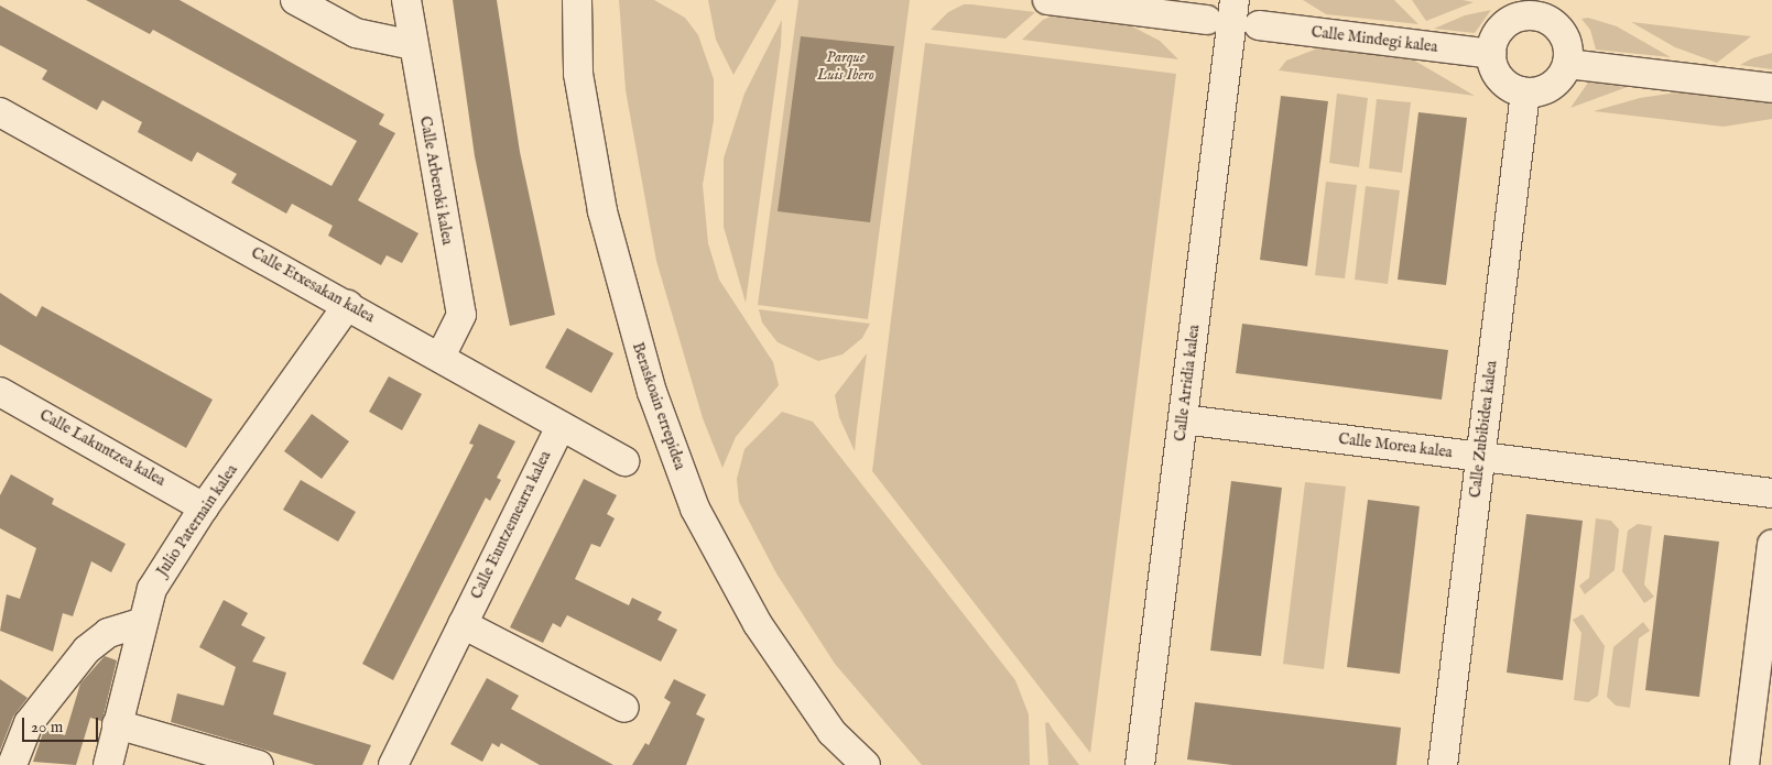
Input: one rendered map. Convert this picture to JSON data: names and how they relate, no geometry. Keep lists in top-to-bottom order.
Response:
{
  "streets": {
    "street": [
      "Calle Mindegi kalea",
      "Calle Arberoki kalea",
      "Calle Etxesakan kalea",
      "Calle Arridia kalea",
      "Beraskoain errepidea",
      "Calle Zubibidea kalea",
      "Calle Morea kalea",
      "Calle Lakuntzea kalea",
      "Julio Paternain kalea",
      "Calle Euntzemearra kalea"
    ]
  },
  "crossings": [
    ["Calle Mindegi kalea", "Calle Zubibidea kalea"],
    ["Calle Arberoki kalea", "Calle Etxesakan kalea"],
    ["Calle Etxesakan kalea", "Julio Paternain kalea"],
    ["Calle Etxesakan kalea", "Calle Euntzemearra kalea"],
    ["Calle Arridia kalea", "Calle Morea kalea"],
    ["Calle Zubibidea kalea", "Calle Morea kalea"],
    ["Calle Lakuntzea kalea", "Julio Paternain kalea"]
  ],
  "parks": ["Parque Luis Ibero"],
  "scale_bar": "20 m"
}
